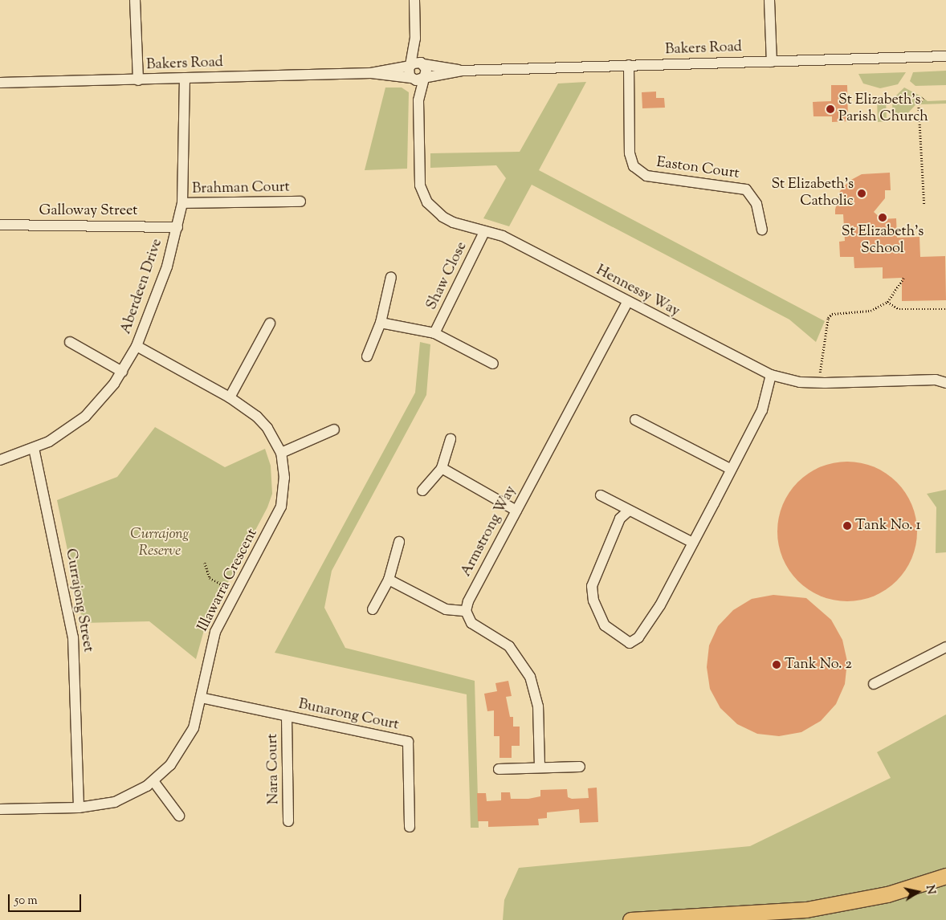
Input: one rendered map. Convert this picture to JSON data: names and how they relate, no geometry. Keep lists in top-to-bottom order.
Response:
{
  "streets": {
    "street": [
      "Bakers Road",
      "Easton Court",
      "Brahman Court",
      "Galloway Street",
      "Shaw Close",
      "Aberdeen Drive",
      "Hennessy Way",
      "Armstrong Way",
      "Illawarra Crescent",
      "Currajong Street",
      "Bunarong Court",
      "Nara Court"
    ]
  },
  "crossings": [
    ["Bakers Road", "Easton Court"],
    ["Bakers Road", "Aberdeen Drive"],
    ["Bakers Road", "Hennessy Way"],
    ["Brahman Court", "Aberdeen Drive"],
    ["Galloway Street", "Aberdeen Drive"],
    ["Shaw Close", "Hennessy Way"],
    ["Aberdeen Drive", "Illawarra Crescent"],
    ["Aberdeen Drive", "Currajong Street"],
    ["Hennessy Way", "Armstrong Way"],
    ["Illawarra Crescent", "Currajong Street"],
    ["Illawarra Crescent", "Bunarong Court"],
    ["Bunarong Court", "Nara Court"]
  ],
  "parks": ["Currajong Reserve"],
  "places": [
    "St Elizabeth's Parish Church",
    "St Elizabeth's Catholic",
    "St Elizabeth's School",
    "Tank No. 1",
    "Tank No. 2"
  ],
  "scale_bar": "50 m",
  "north": "right"
}
